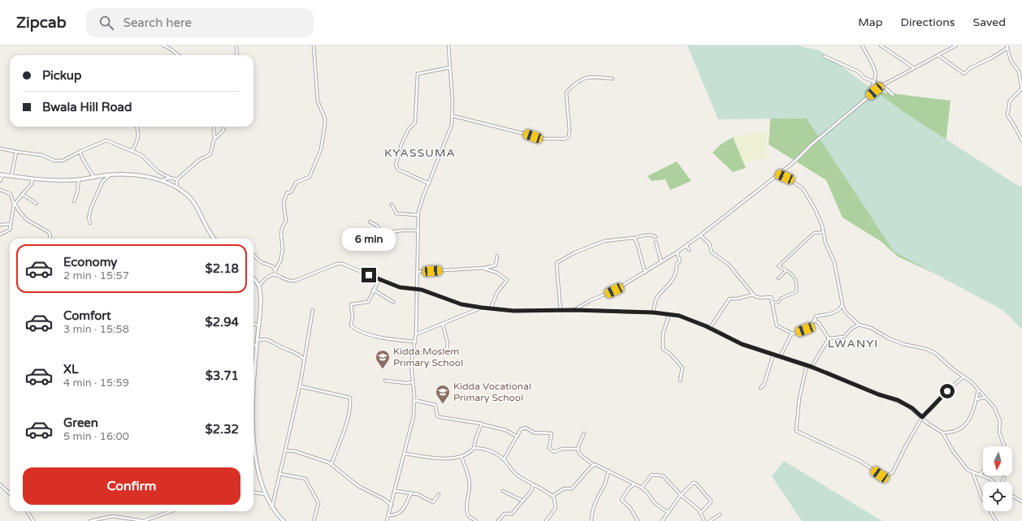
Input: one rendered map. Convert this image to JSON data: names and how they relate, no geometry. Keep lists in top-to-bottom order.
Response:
{
  "districts": ["KYASSUMA", "LWANYI"],
  "places": {
    "school or university": ["Kidda Moslem Primary School", "Kidda Vocational Primary School"]
  },
  "north": "bottom",
  "page": {
    "header": "Zipcab",
    "search": "Search here",
    "nav": ["Map", "Directions", "Saved"],
    "banner": ["Pickup", "Bwala Hill Road"],
    "bubble": "6 min",
    "list": [
      {
        "name": "Economy",
        "note": "2 min · 15:57",
        "value": "$2.18"
      },
      {
        "name": "Comfort",
        "note": "3 min · 15:58",
        "value": "$2.94"
      },
      {
        "name": "XL",
        "note": "4 min · 15:59",
        "value": "$3.71"
      },
      {
        "name": "Green",
        "note": "5 min · 16:00",
        "value": "$2.32"
      }
    ],
    "buttons": "Confirm"
  }
}
